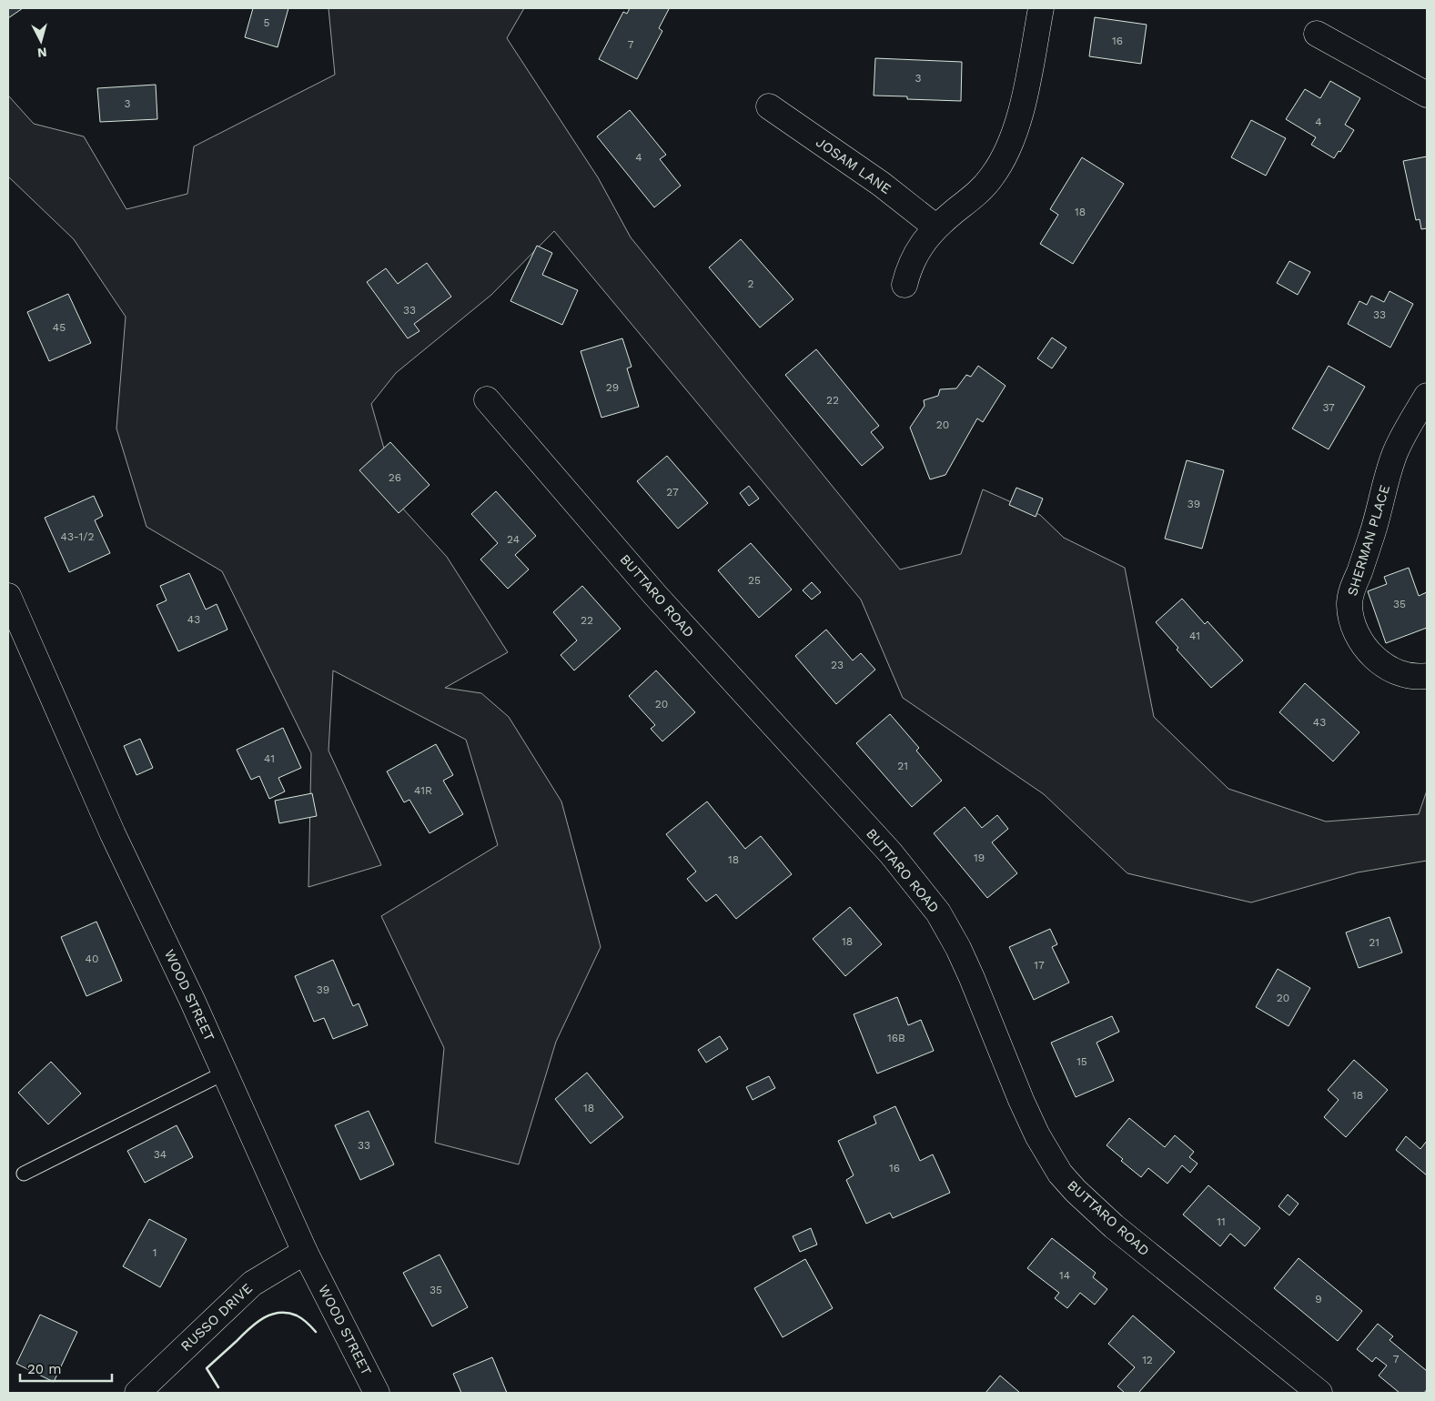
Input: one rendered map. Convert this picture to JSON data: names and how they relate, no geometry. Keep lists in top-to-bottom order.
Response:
{
  "streets": {
    "street": [
      "JOSAM LANE",
      "SHERMAN PLACE",
      "BUTTARO ROAD",
      "WOOD STREET",
      "RUSSO DRIVE"
    ]
  },
  "crossings": [
    ["WOOD STREET", "RUSSO DRIVE"]
  ],
  "house_numbers": [
    "5",
    "16",
    "7",
    "3",
    "3",
    "4",
    "4",
    "18",
    "2",
    "33",
    "33",
    "45",
    "29",
    "22",
    "37",
    "20",
    "26",
    "27",
    "39",
    "43-1/2",
    "24",
    "25",
    "35",
    "43",
    "22",
    "41",
    "23",
    "20",
    "43",
    "41",
    "21",
    "41R",
    "19",
    "18",
    "18",
    "21",
    "40",
    "17",
    "39",
    "20",
    "16B",
    "15",
    "18",
    "18",
    "33",
    "34",
    "16",
    "11",
    "1",
    "14",
    "35",
    "9",
    "7",
    "12"
  ],
  "scale_bar": "20 m",
  "north": "bottom"
}
